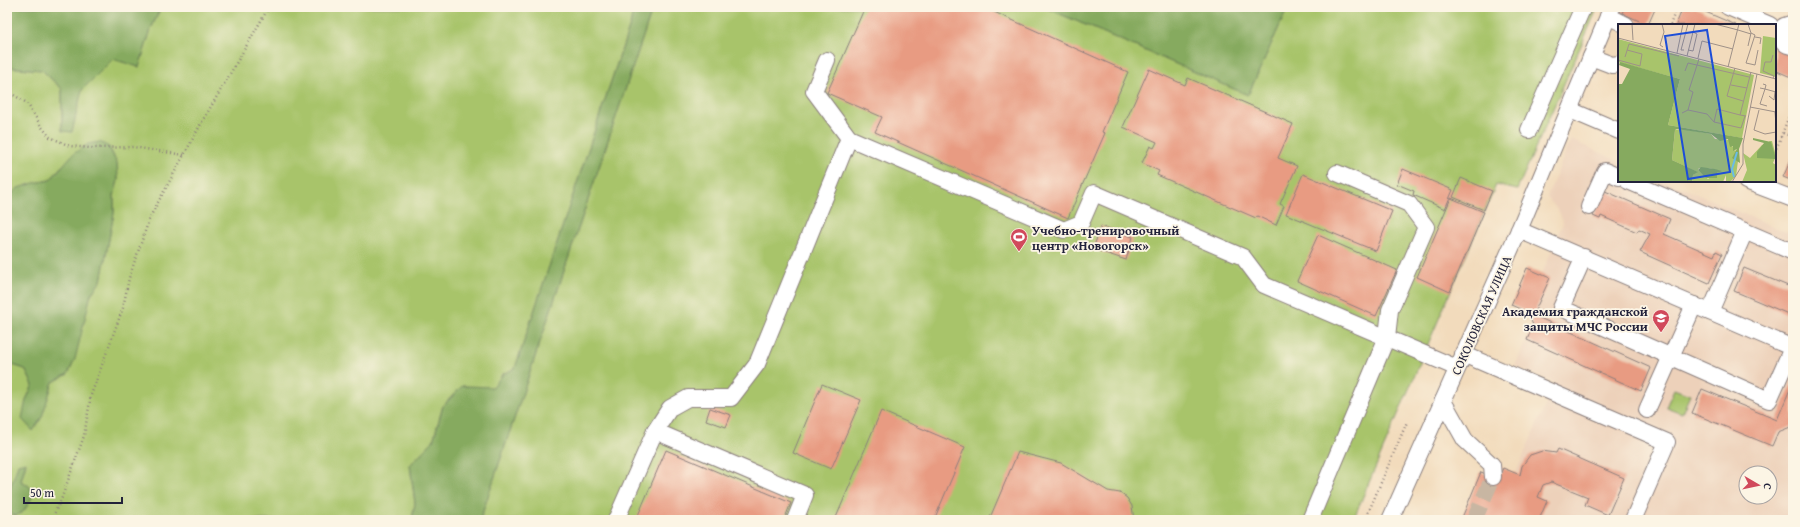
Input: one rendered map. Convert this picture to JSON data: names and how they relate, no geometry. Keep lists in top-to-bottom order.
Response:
{
  "streets": {
    "street": ["СОКОЛОВСКАЯ УЛИЦА"]
  },
  "places": {
    "sports": ["Учебно-тренировочный центр «Новогорск»"],
    "school or university": ["Академия гражданской защиты МЧС России"]
  },
  "scale_bar": "50 m",
  "north": "right"
}
